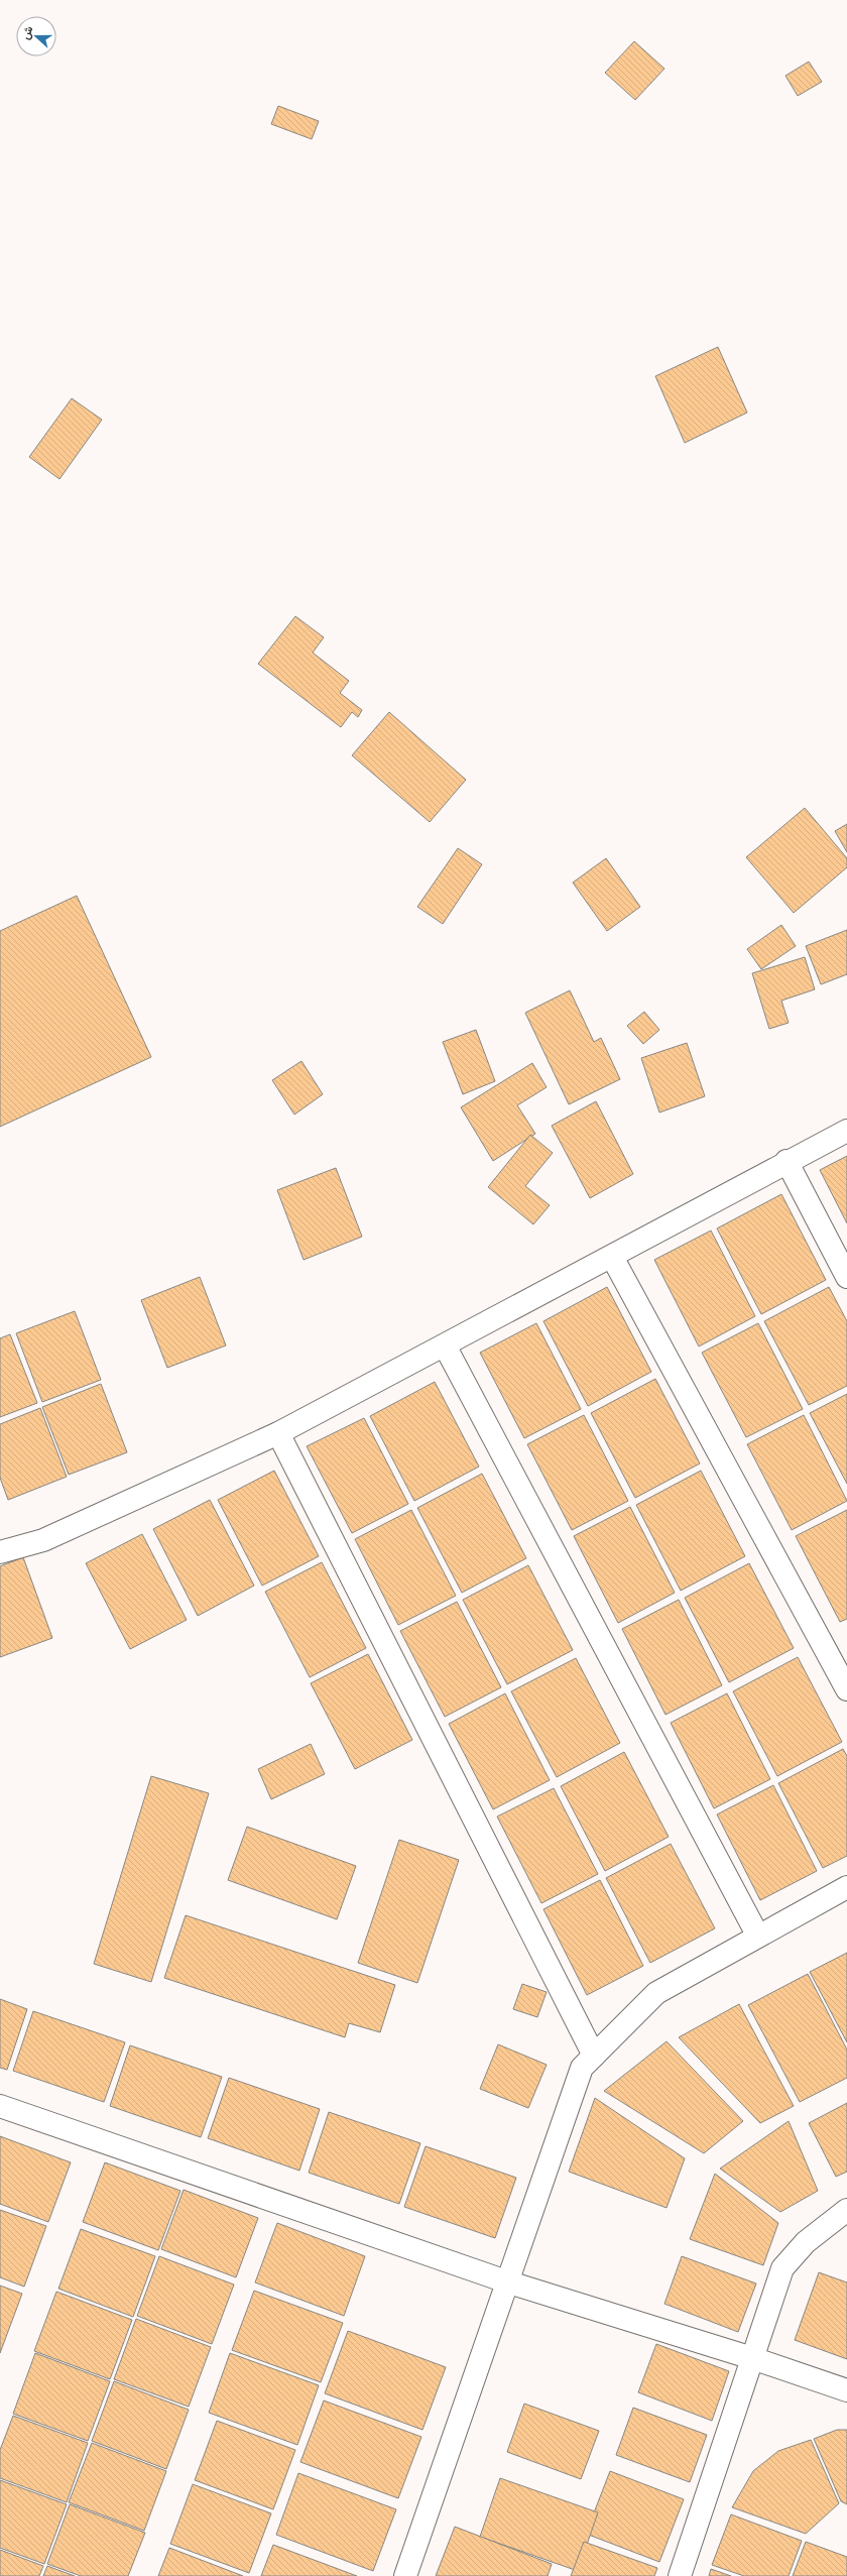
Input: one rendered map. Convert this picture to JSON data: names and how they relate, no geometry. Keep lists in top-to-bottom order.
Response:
{
  "north": "left"
}
